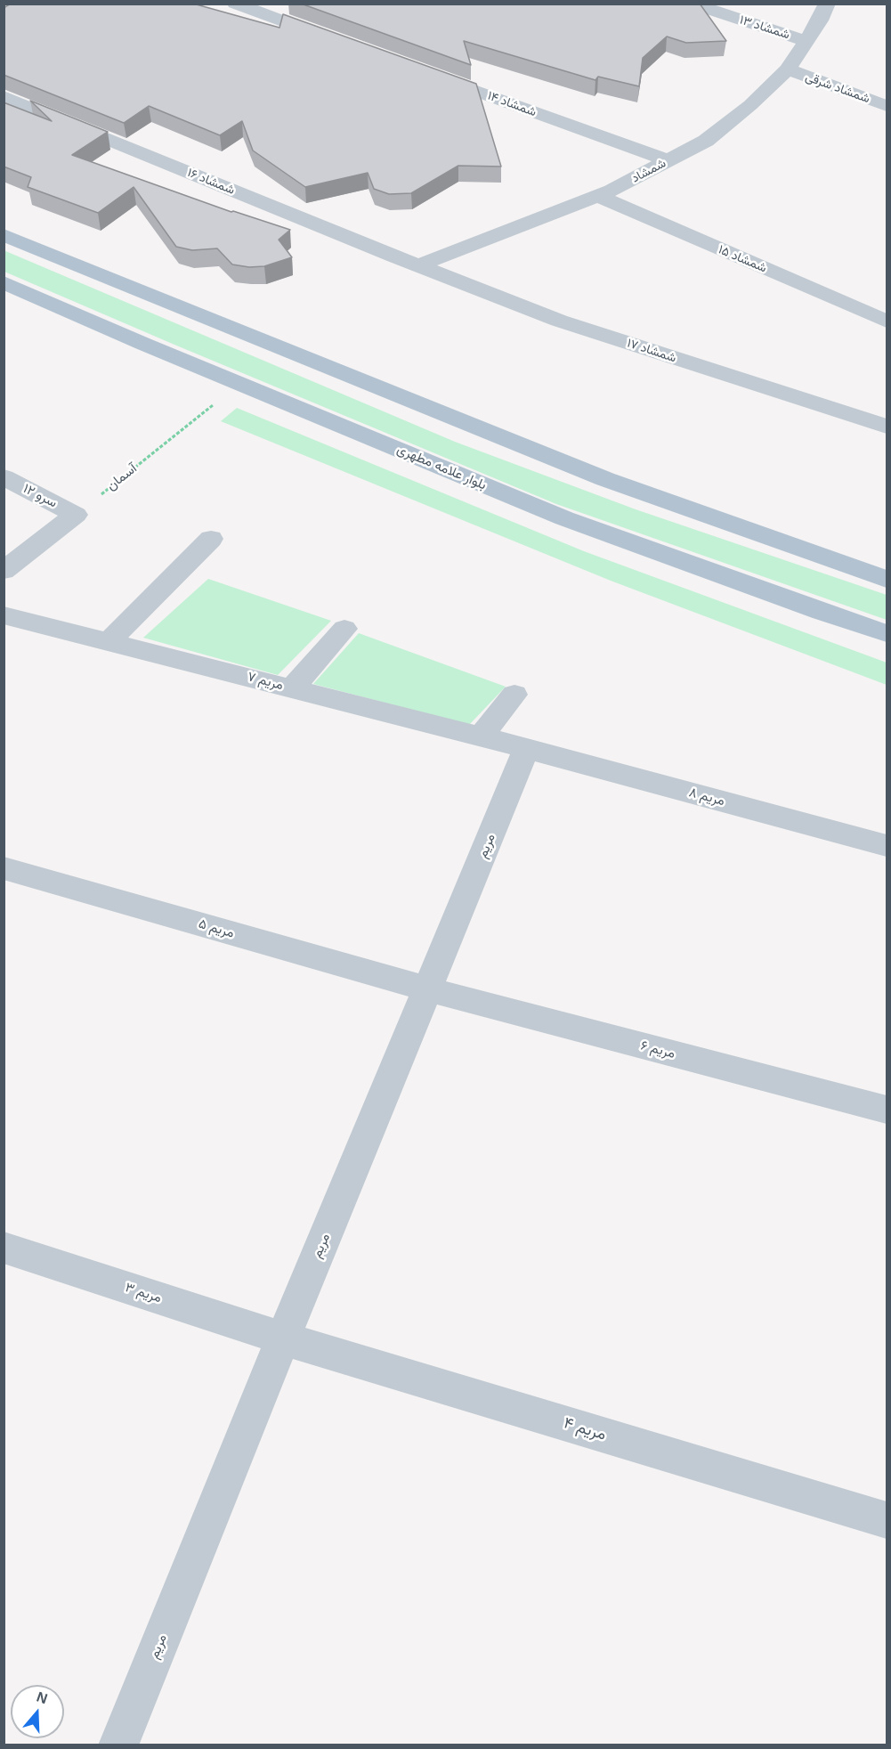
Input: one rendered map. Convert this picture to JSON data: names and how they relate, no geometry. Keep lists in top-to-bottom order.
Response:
{
  "streets": {
    "main road": ["بلوار علامه مطهری"],
    "street": [
      "شمشاد ۱۳",
      "شمشاد شرقی",
      "شمشاد ۱۴",
      "شمشاد",
      "شمشاد ۱۶",
      "شمشاد ۱۵",
      "شمشاد ۱۷",
      "سرو ۱۲",
      "مریم ۷",
      "مریم ۸",
      "مریم",
      "مریم ۵",
      "مریم ۶",
      "مریم ۳",
      "مریم ۴"
    ],
    "path": ["آسمان"]
  },
  "crossings": [
    ["شمشاد ۱۳", "شمشاد"],
    ["شمشاد شرقی", "شمشاد"],
    ["شمشاد ۱۴", "شمشاد"],
    ["شمشاد", "شمشاد ۱۶"],
    ["شمشاد", "شمشاد ۱۵"],
    ["شمشاد", "شمشاد ۱۷"],
    ["شمشاد ۱۶", "شمشاد ۱۷"],
    ["بلوار علامه مطهری", "آسمان"],
    ["آسمان", "سرو ۱۲"],
    ["مریم ۷", "مریم ۸"],
    ["مریم ۷", "مریم"],
    ["مریم ۸", "مریم"],
    ["مریم", "مریم ۵"],
    ["مریم", "مریم ۶"],
    ["مریم", "مریم ۳"],
    ["مریم", "مریم ۴"],
    ["مریم ۵", "مریم ۶"],
    ["مریم ۳", "مریم ۴"]
  ],
  "north": "top"
}
